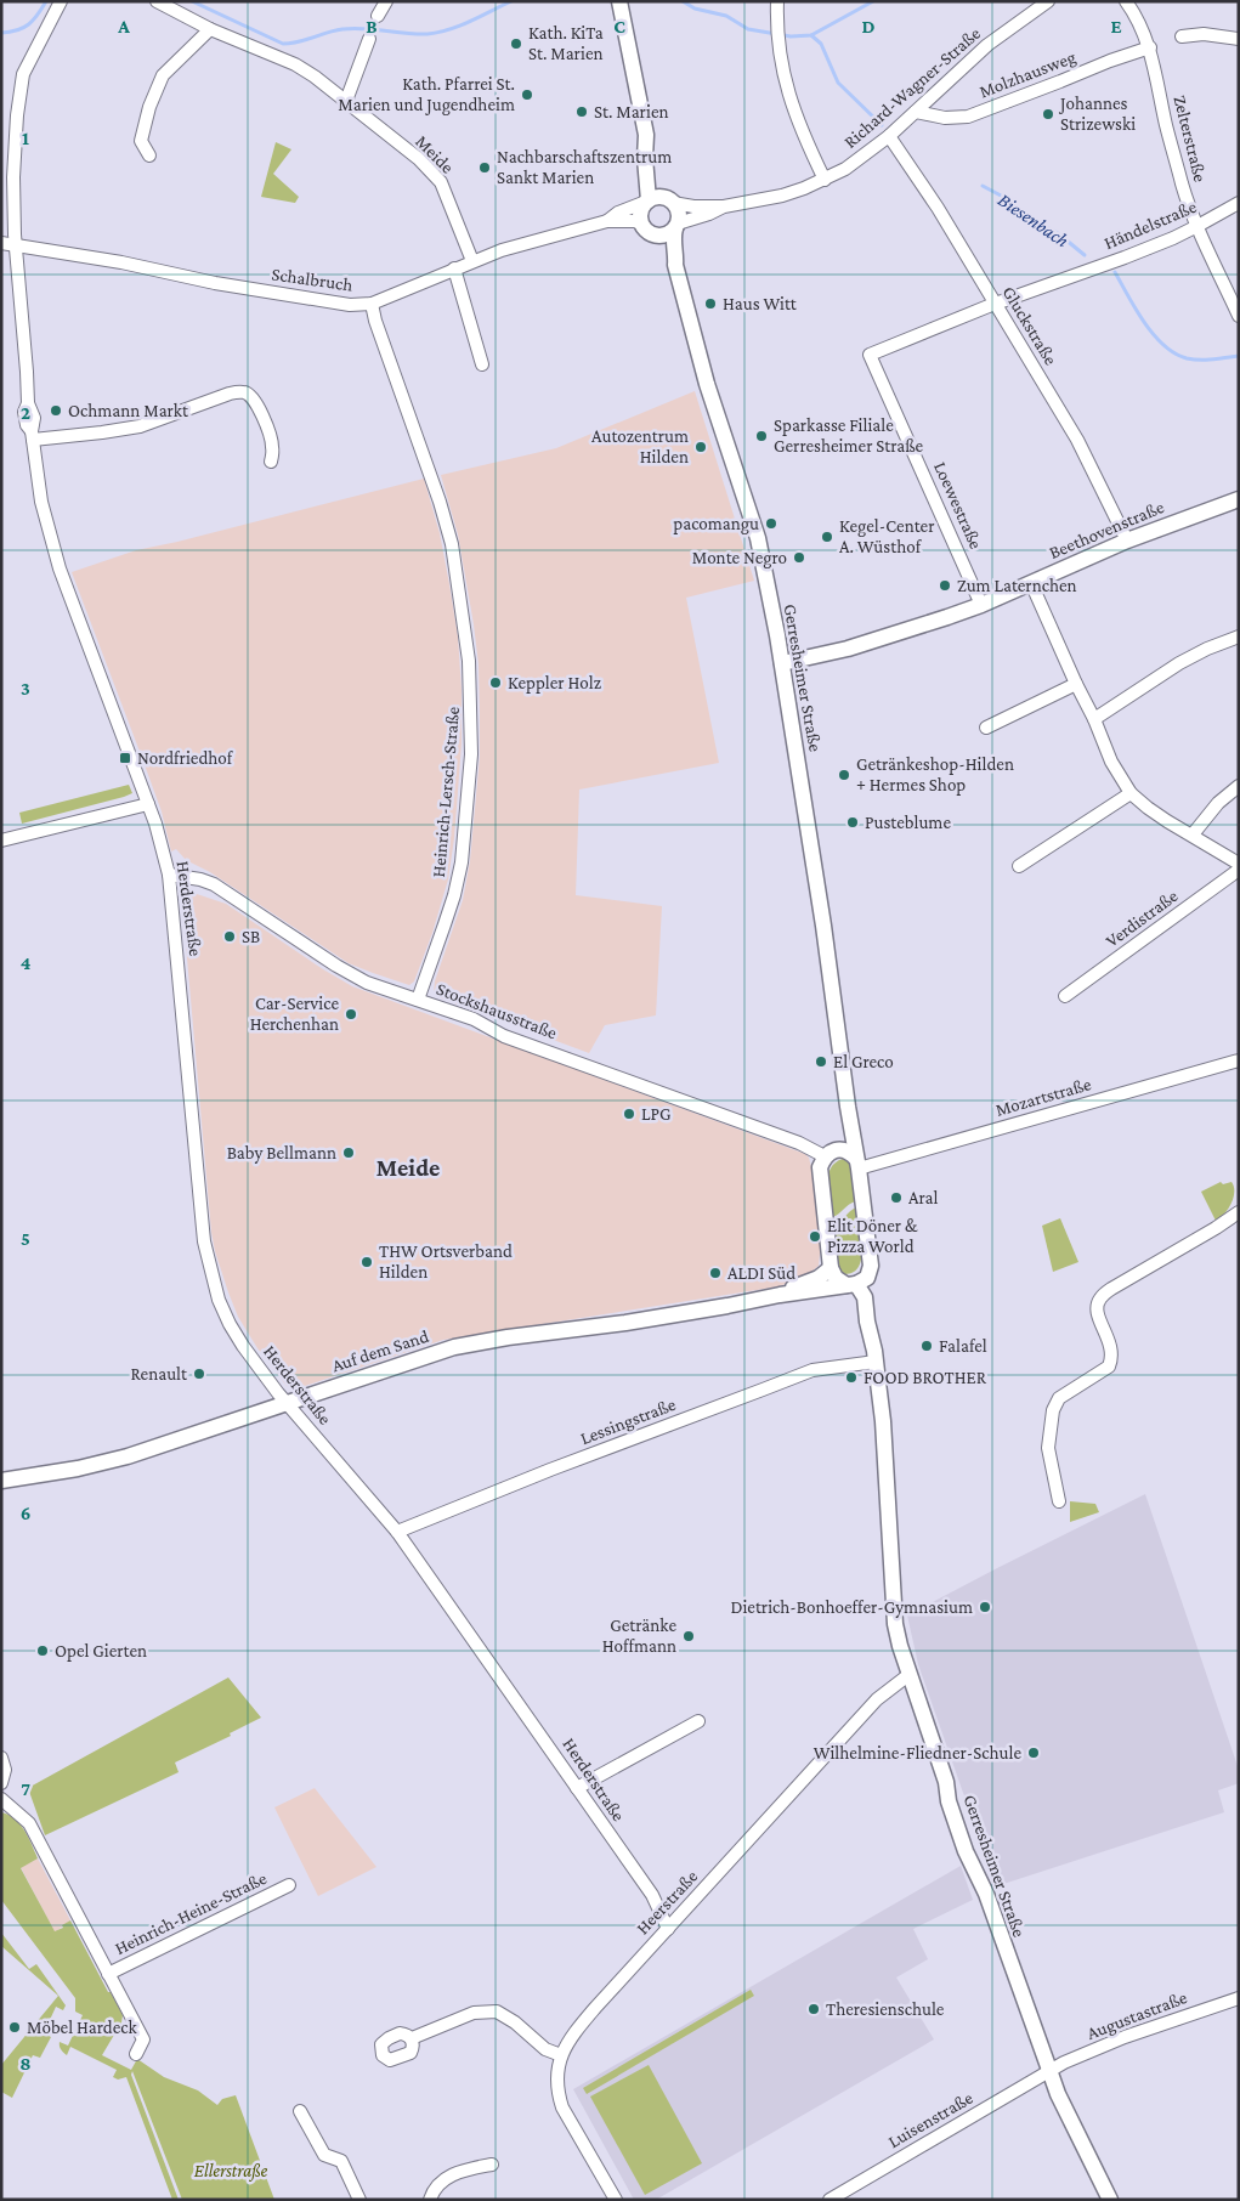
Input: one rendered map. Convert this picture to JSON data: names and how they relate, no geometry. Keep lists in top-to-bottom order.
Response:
{
  "streets": {
    "street": [
      "Molzhausweg",
      "Richard-Wagner-Straße",
      "Zelterstraße",
      "Meide",
      "Händelstraße",
      "Schalbruch",
      "Gluckstraße",
      "Loewestraße",
      "Beethovenstraße",
      "Gerresheimer Straße",
      "Heinrich-Lersch-Straße",
      "Herderstraße",
      "Verdistraße",
      "Stockshausstraße",
      "Mozartstraße",
      "Auf dem Sand",
      "Lessingstraße",
      "Heerstraße",
      "Heinrich-Heine-Straße",
      "Augustastraße",
      "Luisenstraße"
    ]
  },
  "crossings": [
    ["Molzhausweg", "Richard-Wagner-Straße"],
    ["Molzhausweg", "Zelterstraße"],
    ["Richard-Wagner-Straße", "Schalbruch"],
    ["Richard-Wagner-Straße", "Gluckstraße"],
    ["Richard-Wagner-Straße", "Gerresheimer Straße"],
    ["Zelterstraße", "Händelstraße"],
    ["Meide", "Schalbruch"],
    ["Händelstraße", "Gluckstraße"],
    ["Händelstraße", "Loewestraße"],
    ["Schalbruch", "Gerresheimer Straße"],
    ["Schalbruch", "Heinrich-Lersch-Straße"],
    ["Schalbruch", "Herderstraße"],
    ["Gluckstraße", "Beethovenstraße"],
    ["Loewestraße", "Beethovenstraße"],
    ["Beethovenstraße", "Gerresheimer Straße"],
    ["Gerresheimer Straße", "Stockshausstraße"],
    ["Gerresheimer Straße", "Mozartstraße"],
    ["Gerresheimer Straße", "Auf dem Sand"],
    ["Gerresheimer Straße", "Lessingstraße"],
    ["Gerresheimer Straße", "Heerstraße"],
    ["Gerresheimer Straße", "Augustastraße"],
    ["Gerresheimer Straße", "Luisenstraße"],
    ["Heinrich-Lersch-Straße", "Stockshausstraße"],
    ["Herderstraße", "Stockshausstraße"],
    ["Herderstraße", "Auf dem Sand"],
    ["Herderstraße", "Lessingstraße"],
    ["Herderstraße", "Heerstraße"],
    ["Augustastraße", "Luisenstraße"]
  ],
  "districts": ["Meide"],
  "water": ["Biesenbach"],
  "parks": ["Ellerstraße"],
  "places": {
    "other": [
      "Kath. KiTa St. Marien",
      "Kath. Pfarrei St. Marien und Jugendheim",
      "St. Marien",
      "Johannes Strizewski",
      "Nachbarschaftszentrum Sankt Marien",
      "Haus Witt",
      "Ochmann Markt",
      "Sparkasse Filiale Gerresheimer Straße",
      "Autozentrum Hilden",
      "pacomangu",
      "Kegel-Center A. Wüsthof",
      "Monte Negro",
      "Zum Laternchen",
      "Keppler Holz",
      "Getränkeshop-Hilden + Hermes Shop",
      "Pusteblume",
      "SB",
      "Car-Service Herchenhan",
      "El Greco",
      "LPG",
      "Baby Bellmann",
      "Aral",
      "Elit Döner & Pizza World",
      "THW Ortsverband Hilden",
      "ALDI Süd",
      "Falafel",
      "Renault",
      "FOOD BROTHER",
      "Dietrich-Bonhoeffer-Gymnasium",
      "Getränke Hoffmann",
      "Opel Gierten",
      "Wilhelmine-Fliedner-Schule",
      "Theresienschule",
      "Möbel Hardeck"
    ],
    "transit": ["Nordfriedhof"]
  },
  "grid": {
    "columns": [
      "A",
      "B",
      "C",
      "D",
      "E"
    ],
    "rows": [
      "1",
      "2",
      "3",
      "4",
      "5",
      "6",
      "7",
      "8"
    ]
  }
}
